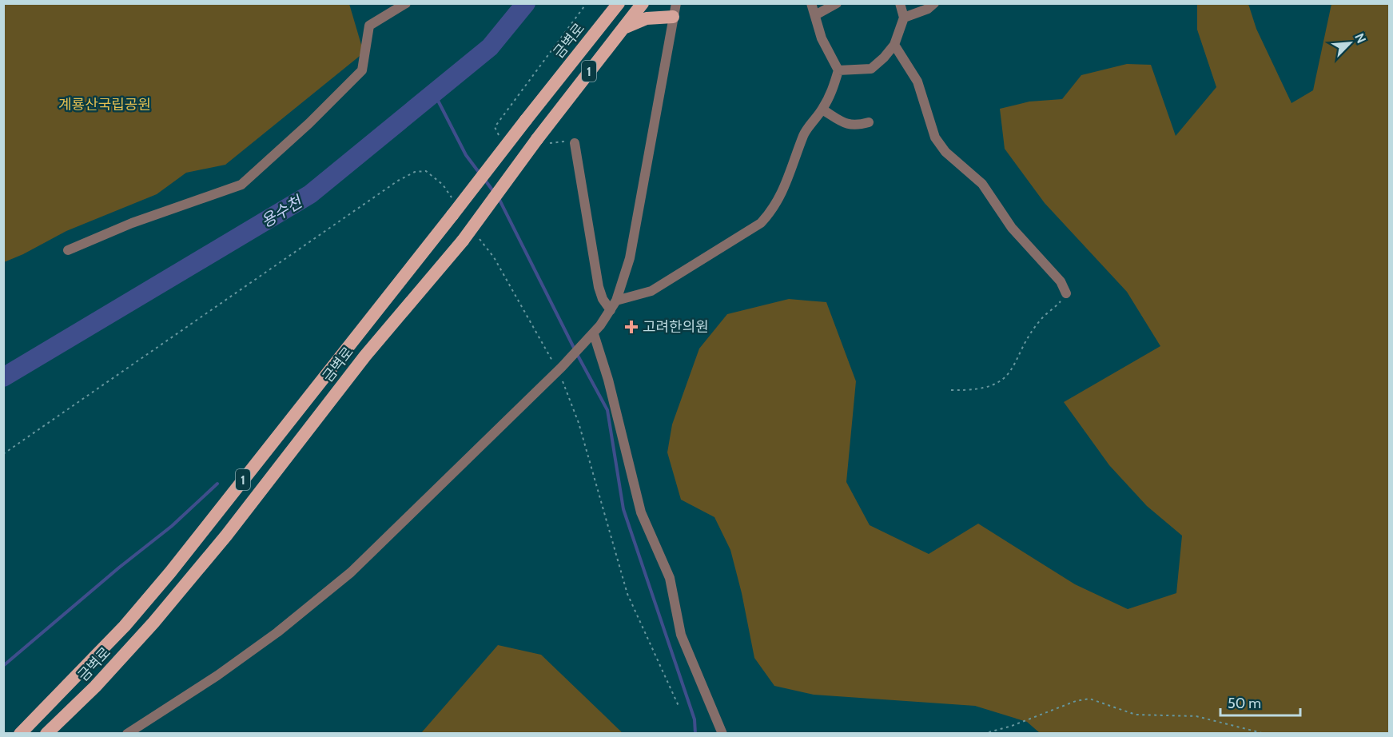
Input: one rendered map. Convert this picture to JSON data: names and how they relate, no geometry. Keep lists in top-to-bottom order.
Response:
{
  "streets": {
    "highway": ["금벽로", "1"]
  },
  "water": ["용수천"],
  "parks": ["계룡산국립공원"],
  "places": {
    "health": ["고려한의원"]
  },
  "scale_bar": "50 m",
  "north": "top right"
}
